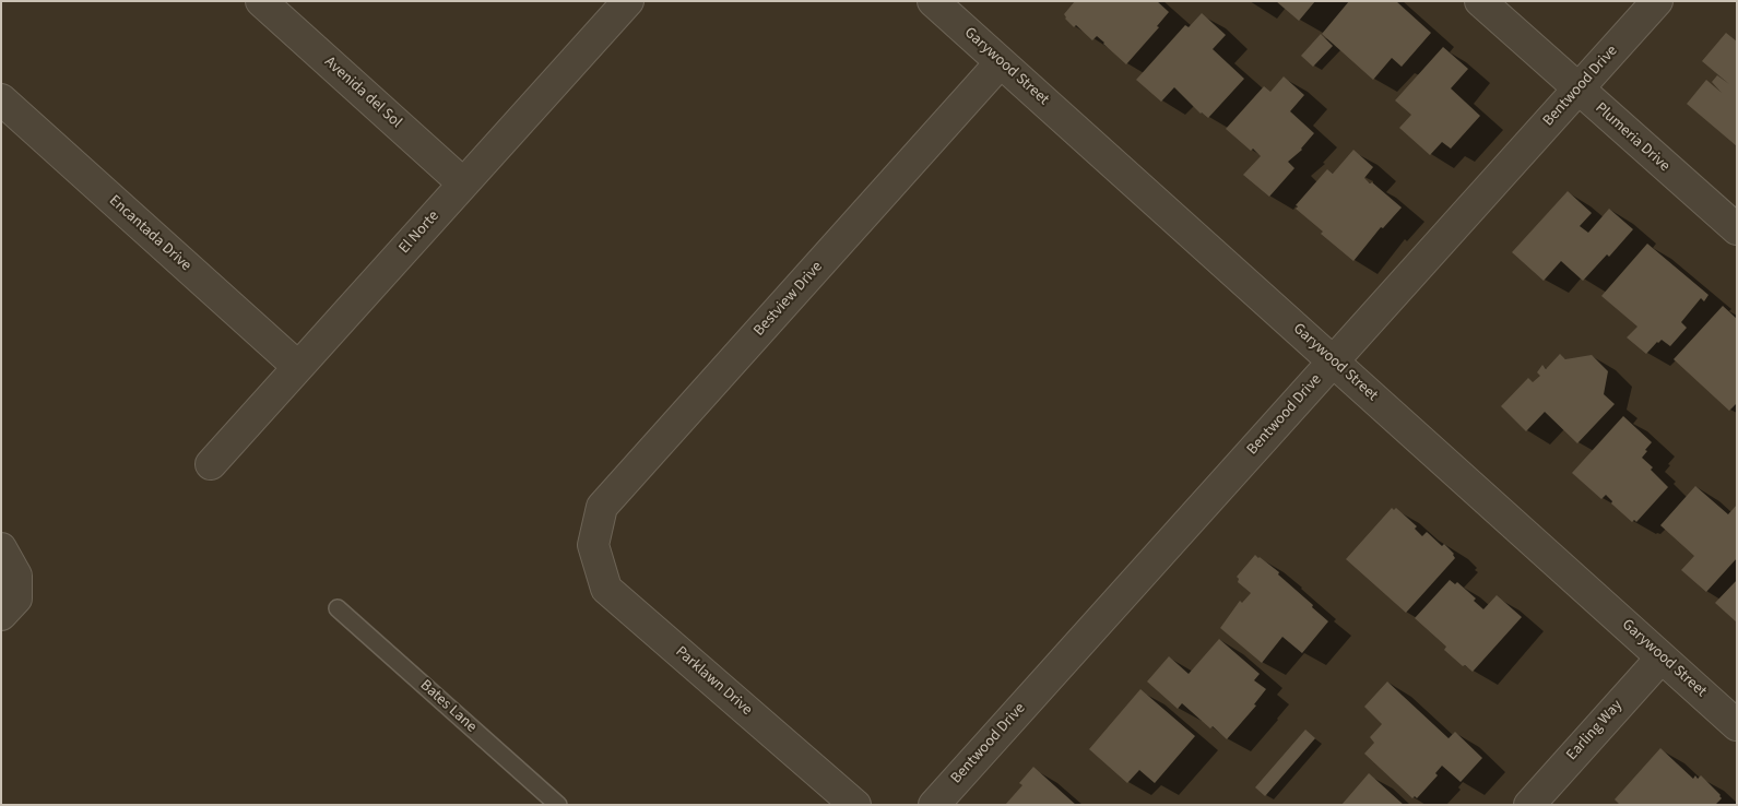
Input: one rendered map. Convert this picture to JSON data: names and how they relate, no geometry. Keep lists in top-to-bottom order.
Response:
{
  "streets": {
    "street": [
      "Garywood Street",
      "Bentwood Drive",
      "Avenida del Sol",
      "Plumeria Drive",
      "El Norte",
      "Encantada Drive",
      "Bestview Drive",
      "Parklawn Drive",
      "Earling Way"
    ],
    "lane": ["Bates Lane"]
  },
  "crossings": [
    ["Garywood Street", "Bentwood Drive"],
    ["Garywood Street", "Bestview Drive"],
    ["Garywood Street", "Earling Way"],
    ["Bentwood Drive", "Plumeria Drive"],
    ["Avenida del Sol", "El Norte"],
    ["El Norte", "Encantada Drive"],
    ["Bestview Drive", "Parklawn Drive"]
  ]
}
